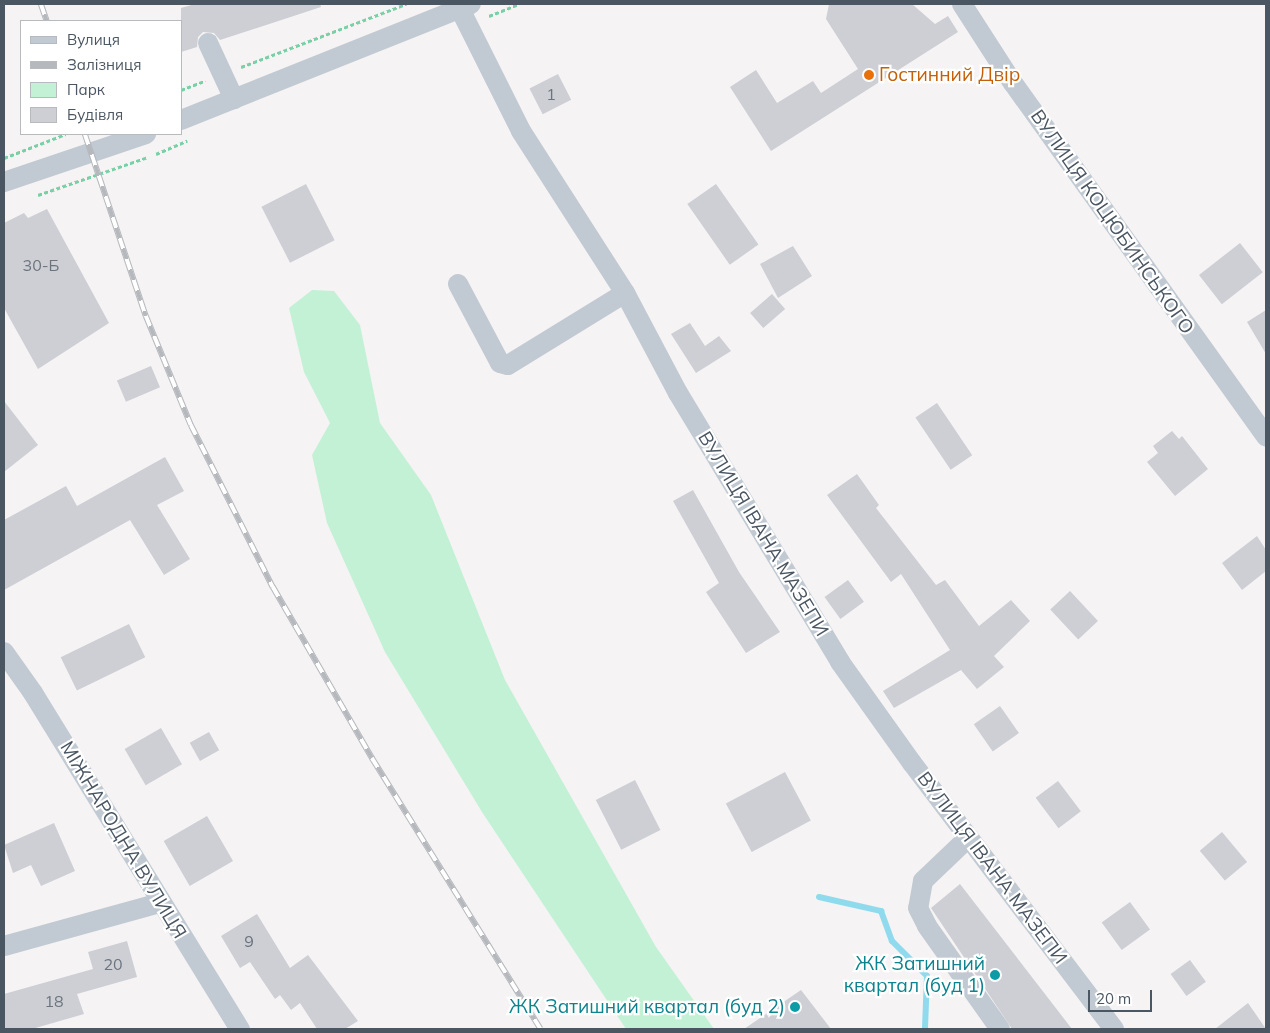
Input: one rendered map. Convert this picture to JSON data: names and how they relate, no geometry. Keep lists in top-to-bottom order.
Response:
{
  "streets": {
    "street": ["ВУЛИЦЯ КОЦЮБИНСЬКОГО", "ВУЛИЦЯ ІВАНА МАЗЕПИ", "МІЖНАРОДНА ВУЛИЦЯ"]
  },
  "places": ["Гостинний Двір", "ЖК Затишний квартал (буд 1)", "ЖК Затишний квартал (буд 2)"],
  "house_numbers": [
    "1",
    "30-Б",
    "9",
    "20",
    "18"
  ],
  "legend": [
    "Вулиця",
    "Залізниця",
    "Парк",
    "Будівля"
  ],
  "scale_bar": "20 m"
}
